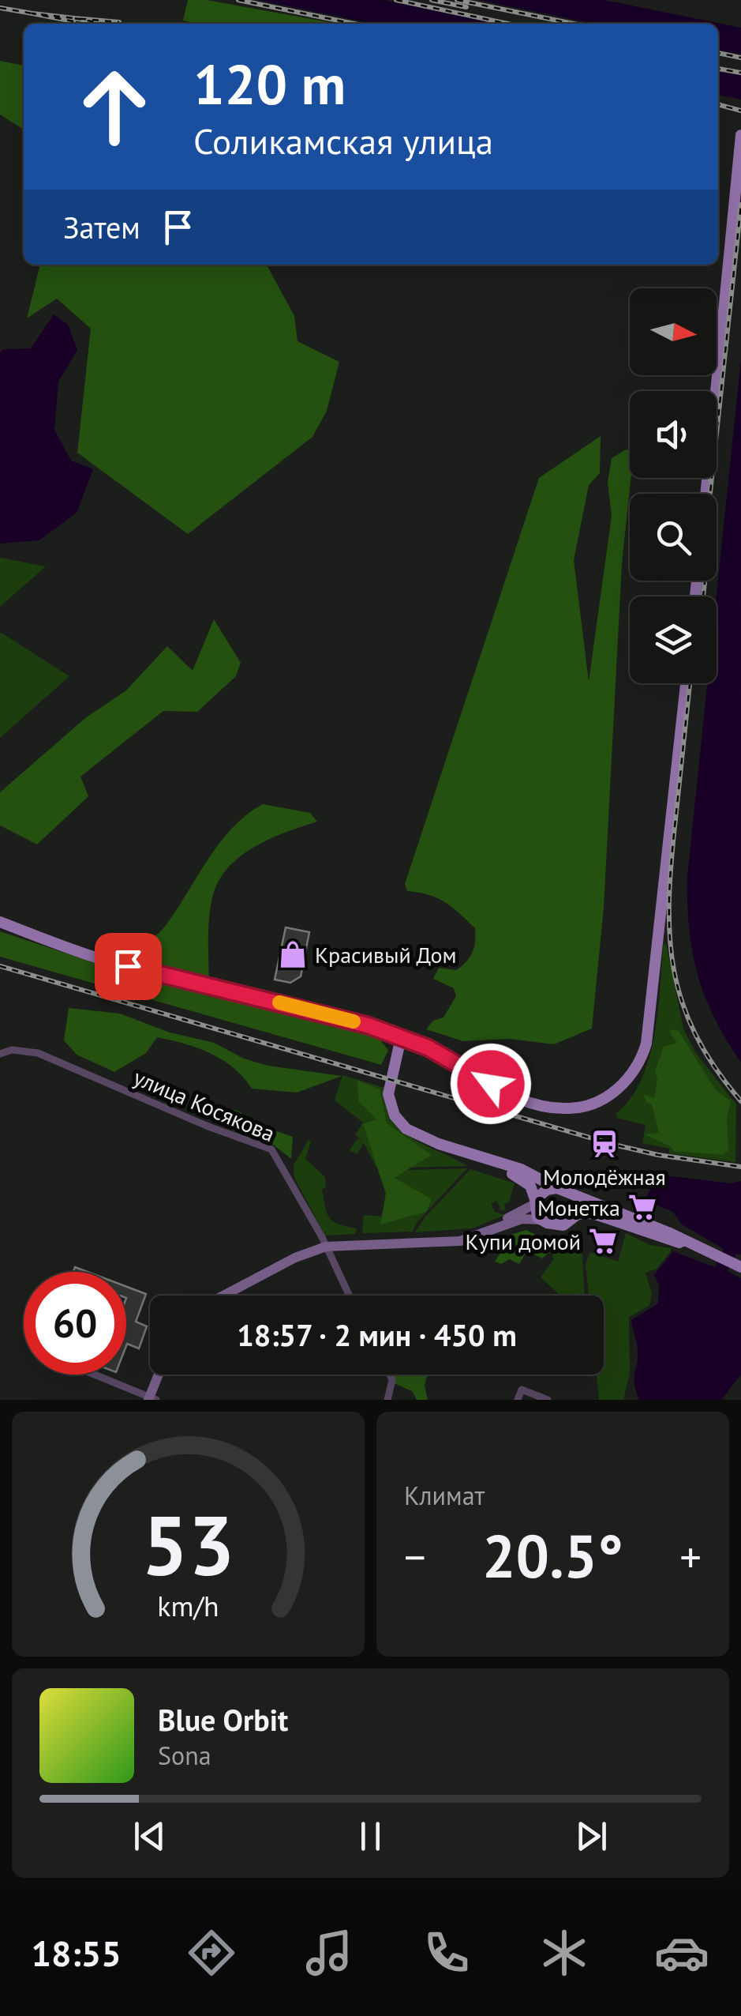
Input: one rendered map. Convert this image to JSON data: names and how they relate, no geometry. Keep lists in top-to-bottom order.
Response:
{
  "streets": {
    "street": ["улица Косякова"]
  },
  "places": {
    "shop": ["Красивый Дом"],
    "station": ["Молодёжная"],
    "supermarket": ["Монетка", "Купи домой"]
  },
  "north": "right",
  "page": {
    "turn": ["120 m", "Соликамская улица"],
    "then": "Затем",
    "limit": "60",
    "trip": "18:57 · 2 мин · 450 m",
    "tile": "Климат",
    "heat": ["−", "20.5°", "+"],
    "song": ["Blue Orbit", "Sona"],
    "tabs": "18:55",
    "gauge": ["53", "km/h"]
  }
}
